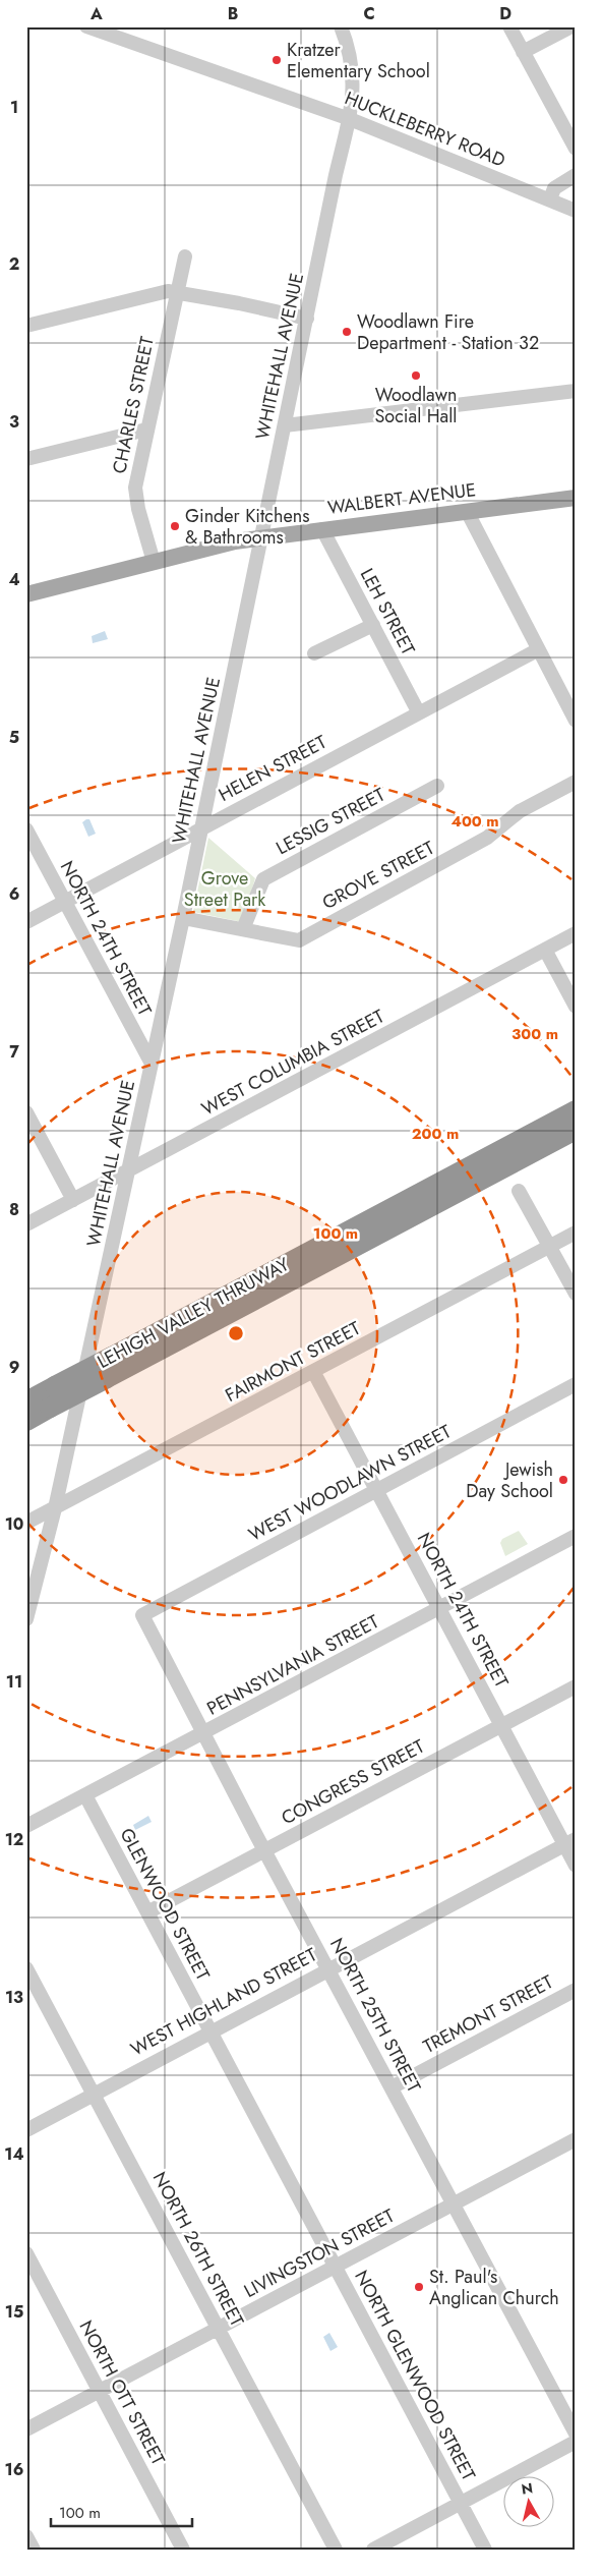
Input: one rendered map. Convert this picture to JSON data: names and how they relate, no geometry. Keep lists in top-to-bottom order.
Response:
{
  "streets": {
    "highway": ["LEHIGH VALLEY THRUWAY"],
    "main road": ["WALBERT AVENUE"],
    "street": [
      "HUCKLEBERRY ROAD",
      "WHITEHALL AVENUE",
      "CHARLES STREET",
      "LEH STREET",
      "HELEN STREET",
      "LESSIG STREET",
      "GROVE STREET",
      "NORTH 24TH STREET",
      "WEST COLUMBIA STREET",
      "FAIRMONT STREET",
      "WEST WOODLAWN STREET",
      "PENNSYLVANIA STREET",
      "CONGRESS STREET",
      "GLENWOOD STREET",
      "WEST HIGHLAND STREET",
      "TREMONT STREET",
      "NORTH 25TH STREET",
      "NORTH 26TH STREET",
      "LIVINGSTON STREET",
      "NORTH GLENWOOD STREET",
      "NORTH OTT STREET"
    ]
  },
  "crossings": [
    ["HUCKLEBERRY ROAD", "WHITEHALL AVENUE"],
    ["WHITEHALL AVENUE", "WALBERT AVENUE"],
    ["WHITEHALL AVENUE", "HELEN STREET"],
    ["WHITEHALL AVENUE", "GROVE STREET"],
    ["WHITEHALL AVENUE", "NORTH 24TH STREET"],
    ["WHITEHALL AVENUE", "WEST COLUMBIA STREET"],
    ["WHITEHALL AVENUE", "FAIRMONT STREET"],
    ["CHARLES STREET", "WALBERT AVENUE"],
    ["WALBERT AVENUE", "LEH STREET"],
    ["LEH STREET", "HELEN STREET"],
    ["HELEN STREET", "NORTH 24TH STREET"],
    ["LESSIG STREET", "GROVE STREET"],
    ["NORTH 24TH STREET", "FAIRMONT STREET"],
    ["NORTH 24TH STREET", "WEST WOODLAWN STREET"],
    ["NORTH 24TH STREET", "PENNSYLVANIA STREET"],
    ["NORTH 24TH STREET", "CONGRESS STREET"],
    ["NORTH 24TH STREET", "WEST HIGHLAND STREET"],
    ["WEST WOODLAWN STREET", "NORTH 25TH STREET"],
    ["PENNSYLVANIA STREET", "GLENWOOD STREET"],
    ["PENNSYLVANIA STREET", "NORTH 25TH STREET"],
    ["CONGRESS STREET", "GLENWOOD STREET"],
    ["CONGRESS STREET", "NORTH 25TH STREET"],
    ["GLENWOOD STREET", "WEST HIGHLAND STREET"],
    ["GLENWOOD STREET", "NORTH GLENWOOD STREET"],
    ["WEST HIGHLAND STREET", "NORTH 25TH STREET"],
    ["WEST HIGHLAND STREET", "NORTH 26TH STREET"],
    ["WEST HIGHLAND STREET", "NORTH GLENWOOD STREET"],
    ["TREMONT STREET", "NORTH 25TH STREET"],
    ["NORTH 25TH STREET", "LIVINGSTON STREET"],
    ["NORTH 26TH STREET", "LIVINGSTON STREET"],
    ["LIVINGSTON STREET", "NORTH GLENWOOD STREET"],
    ["LIVINGSTON STREET", "NORTH OTT STREET"]
  ],
  "parks": ["Grove Street Park"],
  "places": [
    "Kratzer Elementary School",
    "Woodlawn Fire Department - Station 32",
    "Woodlawn Social Hall",
    "Ginder Kitchens & Bathrooms",
    "Jewish Day School",
    "St. Paul's Anglican Church"
  ],
  "scale_bar": "100 m",
  "north": "top",
  "grid": {
    "columns": [
      "A",
      "B",
      "C",
      "D"
    ],
    "rows": [
      "1",
      "2",
      "3",
      "4",
      "5",
      "6",
      "7",
      "8",
      "9",
      "10",
      "11",
      "12",
      "13",
      "14",
      "15",
      "16"
    ]
  },
  "rings": [
    "400 m",
    "300 m",
    "200 m",
    "100 m"
  ]
}
